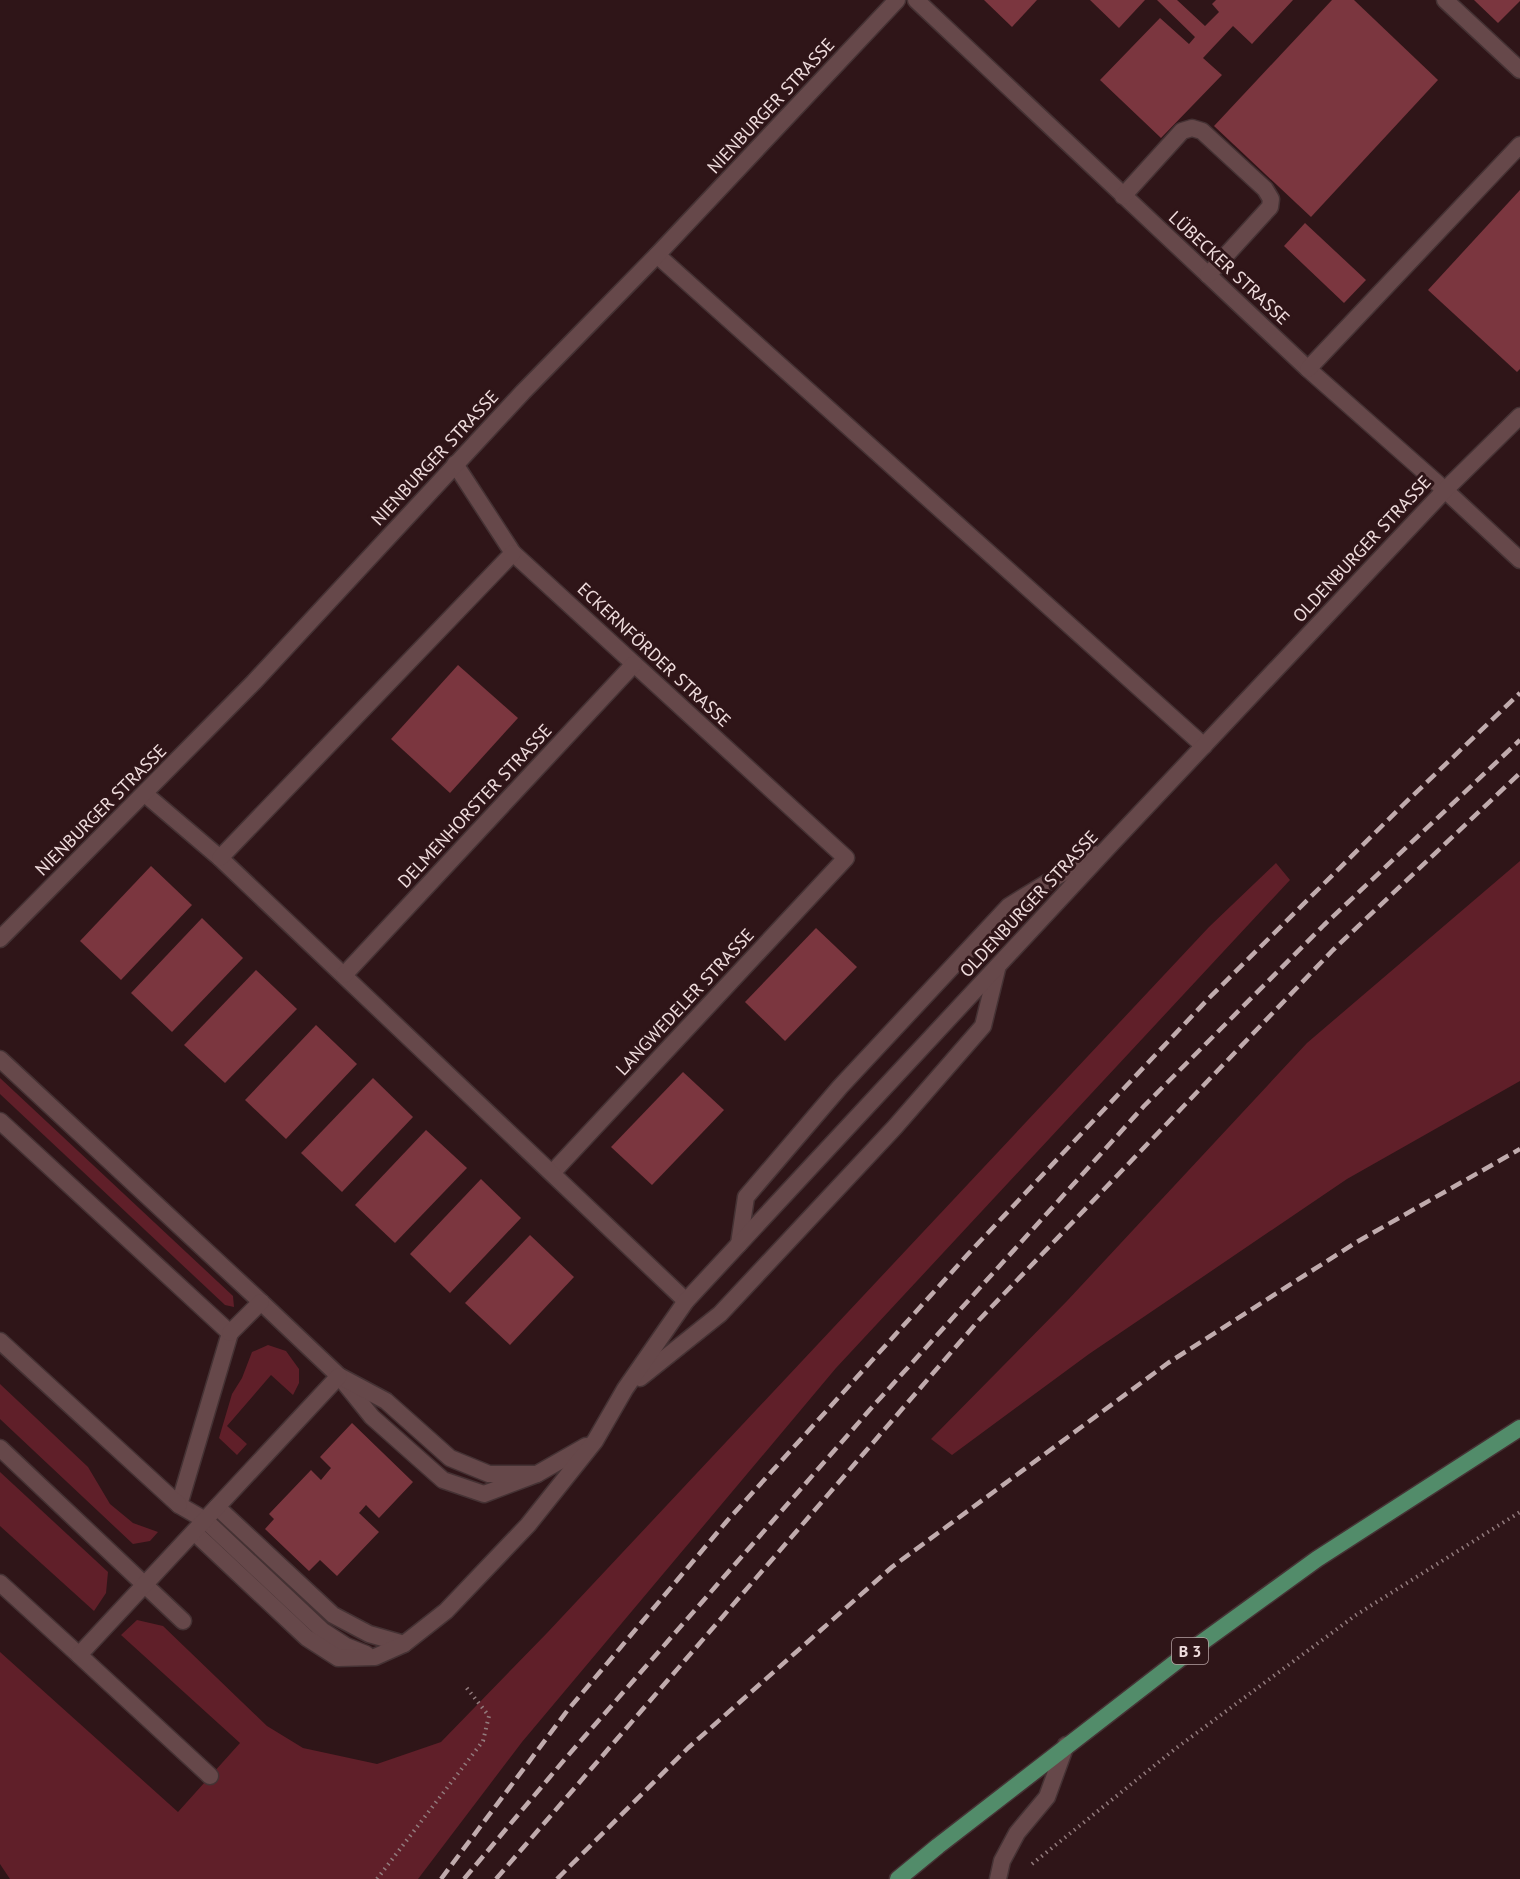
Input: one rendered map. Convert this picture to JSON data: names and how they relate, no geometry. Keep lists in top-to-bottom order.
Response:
{
  "streets": {
    "main road": [
      "NIENBURGER STRASSE",
      "LÜBECKER STRASSE",
      "OLDENBURGER STRASSE",
      "ECKERNFÖRDER STRASSE",
      "DELMENHORSTER STRASSE",
      "LANGWEDELER STRASSE",
      "B 3"
    ]
  },
  "crossings": [
    ["NIENBURGER STRASSE", "ECKERNFÖRDER STRASSE"],
    ["LÜBECKER STRASSE", "OLDENBURGER STRASSE"],
    ["ECKERNFÖRDER STRASSE", "DELMENHORSTER STRASSE"],
    ["ECKERNFÖRDER STRASSE", "LANGWEDELER STRASSE"]
  ]
}
